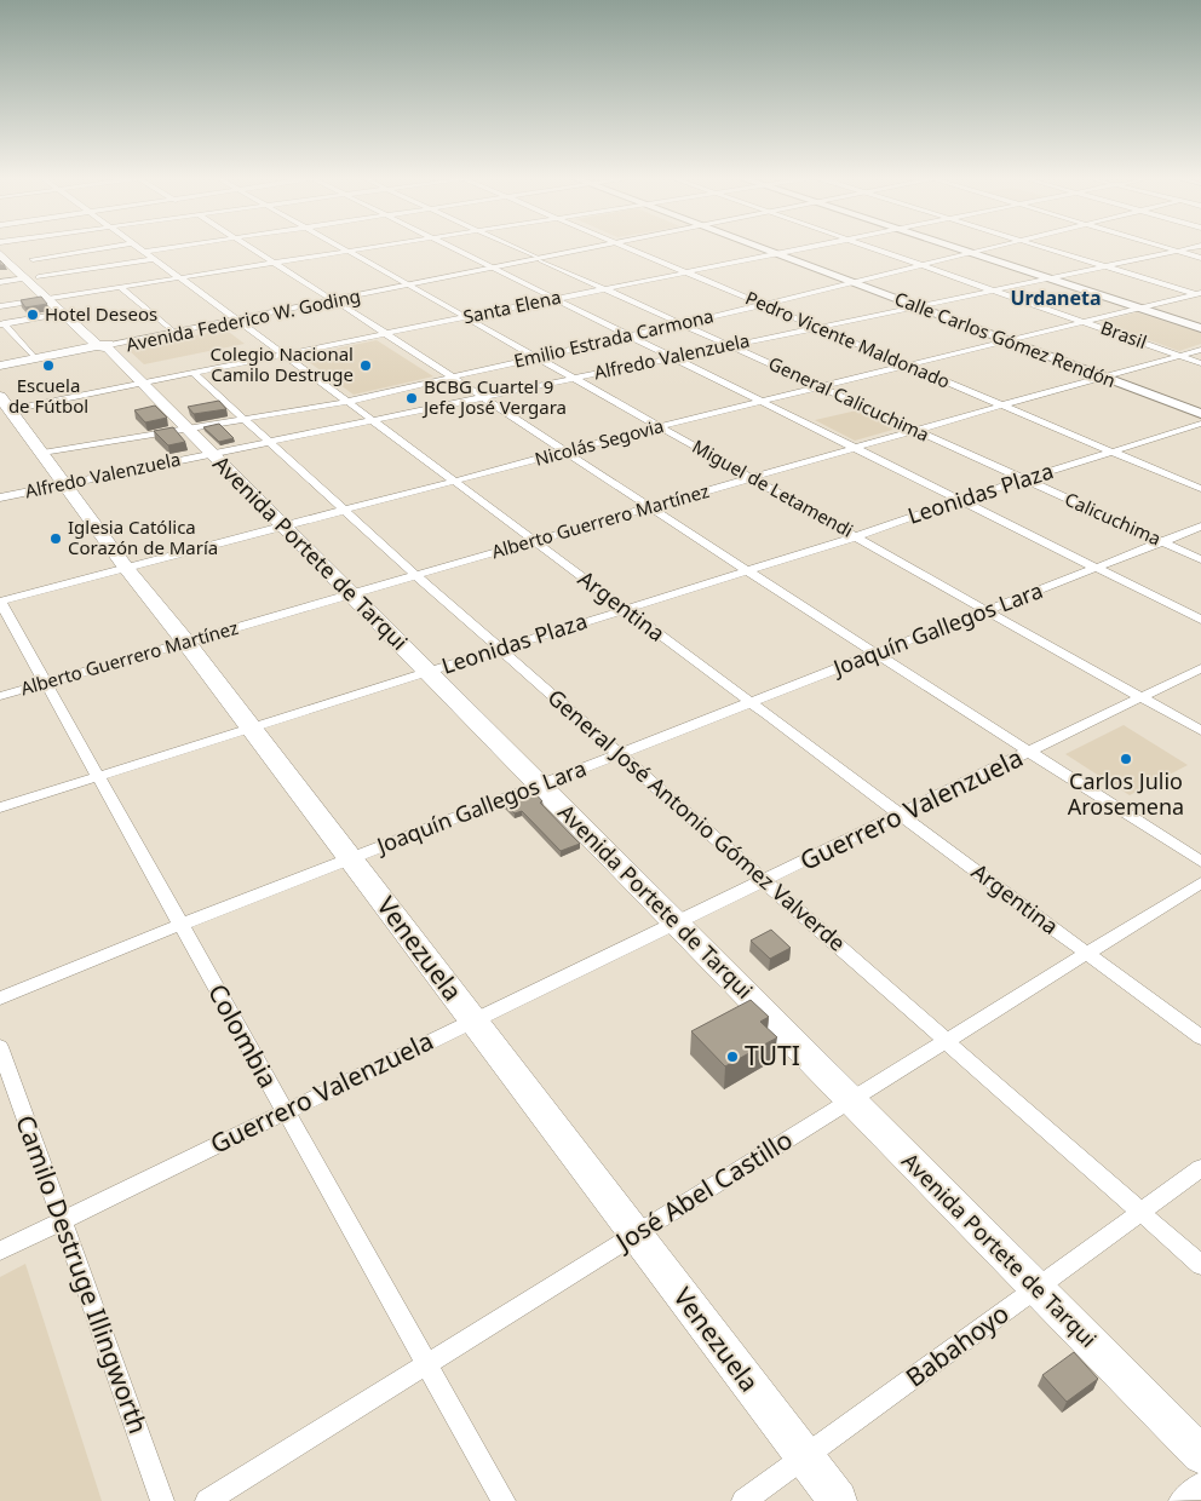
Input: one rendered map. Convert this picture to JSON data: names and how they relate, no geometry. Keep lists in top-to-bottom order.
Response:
{
  "streets": {
    "main road": [
      "Avenida Federico W. Goding",
      "Calle Carlos Gómez Rendón",
      "Avenida Portete de Tarqui",
      "Venezuela"
    ],
    "street": [
      "Santa Elena",
      "Brasil",
      "Emilio Estrada Carmona",
      "Pedro Vicente Maldonado",
      "Alfredo Valenzuela",
      "General Calicuchima",
      "Nicolás Segovia",
      "Miguel de Letamendi",
      "Leonidas Plaza",
      "Calicuchima",
      "Alberto Guerrero Martínez",
      "Argentina",
      "Joaquín Gallegos Lara",
      "Guerrero Valenzuela",
      "General José Antonio Gómez Valverde",
      "Colombia",
      "José Abel Castillo",
      "Camilo Destruge Illingworth",
      "Babahoyo"
    ]
  },
  "crossings": [
    ["Santa Elena", "Pedro Vicente Maldonado"],
    ["Santa Elena", "Calle Carlos Gómez Rendón"],
    ["Santa Elena", "General Calicuchima"],
    ["Santa Elena", "Miguel de Letamendi"],
    ["Santa Elena", "Avenida Portete de Tarqui"],
    ["Santa Elena", "Argentina"],
    ["Santa Elena", "General José Antonio Gómez Valverde"],
    ["Santa Elena", "Venezuela"],
    ["Avenida Federico W. Goding", "General Calicuchima"],
    ["Avenida Federico W. Goding", "Miguel de Letamendi"],
    ["Avenida Federico W. Goding", "Avenida Portete de Tarqui"],
    ["Avenida Federico W. Goding", "Argentina"],
    ["Brasil", "Emilio Estrada Carmona"],
    ["Brasil", "Alfredo Valenzuela"],
    ["Brasil", "Nicolás Segovia"],
    ["Brasil", "Alberto Guerrero Martínez"],
    ["Emilio Estrada Carmona", "Pedro Vicente Maldonado"],
    ["Emilio Estrada Carmona", "Calle Carlos Gómez Rendón"],
    ["Emilio Estrada Carmona", "General Calicuchima"],
    ["Emilio Estrada Carmona", "Miguel de Letamendi"],
    ["Emilio Estrada Carmona", "Avenida Portete de Tarqui"],
    ["Emilio Estrada Carmona", "Argentina"],
    ["Emilio Estrada Carmona", "General José Antonio Gómez Valverde"],
    ["Emilio Estrada Carmona", "Venezuela"],
    ["Pedro Vicente Maldonado", "Alfredo Valenzuela"],
    ["Pedro Vicente Maldonado", "Nicolás Segovia"],
    ["Pedro Vicente Maldonado", "Leonidas Plaza"],
    ["Pedro Vicente Maldonado", "Alberto Guerrero Martínez"],
    ["Calle Carlos Gómez Rendón", "Alfredo Valenzuela"],
    ["Calle Carlos Gómez Rendón", "Nicolás Segovia"],
    ["Calle Carlos Gómez Rendón", "Alberto Guerrero Martínez"],
    ["Alfredo Valenzuela", "General Calicuchima"],
    ["Alfredo Valenzuela", "Miguel de Letamendi"],
    ["Alfredo Valenzuela", "Avenida Portete de Tarqui"],
    ["Alfredo Valenzuela", "Argentina"],
    ["Alfredo Valenzuela", "General José Antonio Gómez Valverde"],
    ["Alfredo Valenzuela", "Venezuela"],
    ["General Calicuchima", "Nicolás Segovia"],
    ["General Calicuchima", "Leonidas Plaza"],
    ["General Calicuchima", "Calicuchima"],
    ["General Calicuchima", "Alberto Guerrero Martínez"],
    ["Nicolás Segovia", "Miguel de Letamendi"],
    ["Nicolás Segovia", "Avenida Portete de Tarqui"],
    ["Nicolás Segovia", "Argentina"],
    ["Nicolás Segovia", "General José Antonio Gómez Valverde"],
    ["Nicolás Segovia", "Venezuela"],
    ["Nicolás Segovia", "Colombia"],
    ["Miguel de Letamendi", "Leonidas Plaza"],
    ["Miguel de Letamendi", "Alberto Guerrero Martínez"],
    ["Miguel de Letamendi", "Joaquín Gallegos Lara"],
    ["Miguel de Letamendi", "Guerrero Valenzuela"],
    ["Leonidas Plaza", "Calicuchima"],
    ["Leonidas Plaza", "Avenida Portete de Tarqui"],
    ["Leonidas Plaza", "Argentina"],
    ["Leonidas Plaza", "General José Antonio Gómez Valverde"],
    ["Leonidas Plaza", "Venezuela"],
    ["Leonidas Plaza", "Colombia"],
    ["Calicuchima", "Joaquín Gallegos Lara"],
    ["Alberto Guerrero Martínez", "Avenida Portete de Tarqui"],
    ["Alberto Guerrero Martínez", "Argentina"],
    ["Alberto Guerrero Martínez", "General José Antonio Gómez Valverde"],
    ["Alberto Guerrero Martínez", "Venezuela"],
    ["Alberto Guerrero Martínez", "Colombia"],
    ["Avenida Portete de Tarqui", "Joaquín Gallegos Lara"],
    ["Avenida Portete de Tarqui", "Guerrero Valenzuela"],
    ["Avenida Portete de Tarqui", "José Abel Castillo"],
    ["Avenida Portete de Tarqui", "Babahoyo"],
    ["Argentina", "Joaquín Gallegos Lara"],
    ["Argentina", "Guerrero Valenzuela"],
    ["Argentina", "José Abel Castillo"],
    ["Joaquín Gallegos Lara", "General José Antonio Gómez Valverde"],
    ["Joaquín Gallegos Lara", "Venezuela"],
    ["Joaquín Gallegos Lara", "Colombia"],
    ["Guerrero Valenzuela", "General José Antonio Gómez Valverde"],
    ["Guerrero Valenzuela", "Venezuela"],
    ["Guerrero Valenzuela", "Colombia"],
    ["Guerrero Valenzuela", "Camilo Destruge Illingworth"],
    ["General José Antonio Gómez Valverde", "José Abel Castillo"],
    ["General José Antonio Gómez Valverde", "Babahoyo"],
    ["Venezuela", "José Abel Castillo"],
    ["Venezuela", "Babahoyo"],
    ["Colombia", "José Abel Castillo"]
  ],
  "districts": ["Urdaneta"],
  "places": [
    "Hotel Deseos",
    "Escuela de Fútbol",
    "Colegio Nacional Camilo Destruge",
    "BCBG Cuartel 9 Jefe José Vergara",
    "Iglesia Católica Corazón de María",
    "Carlos Julio Arosemena",
    "TUTI"
  ]
}
